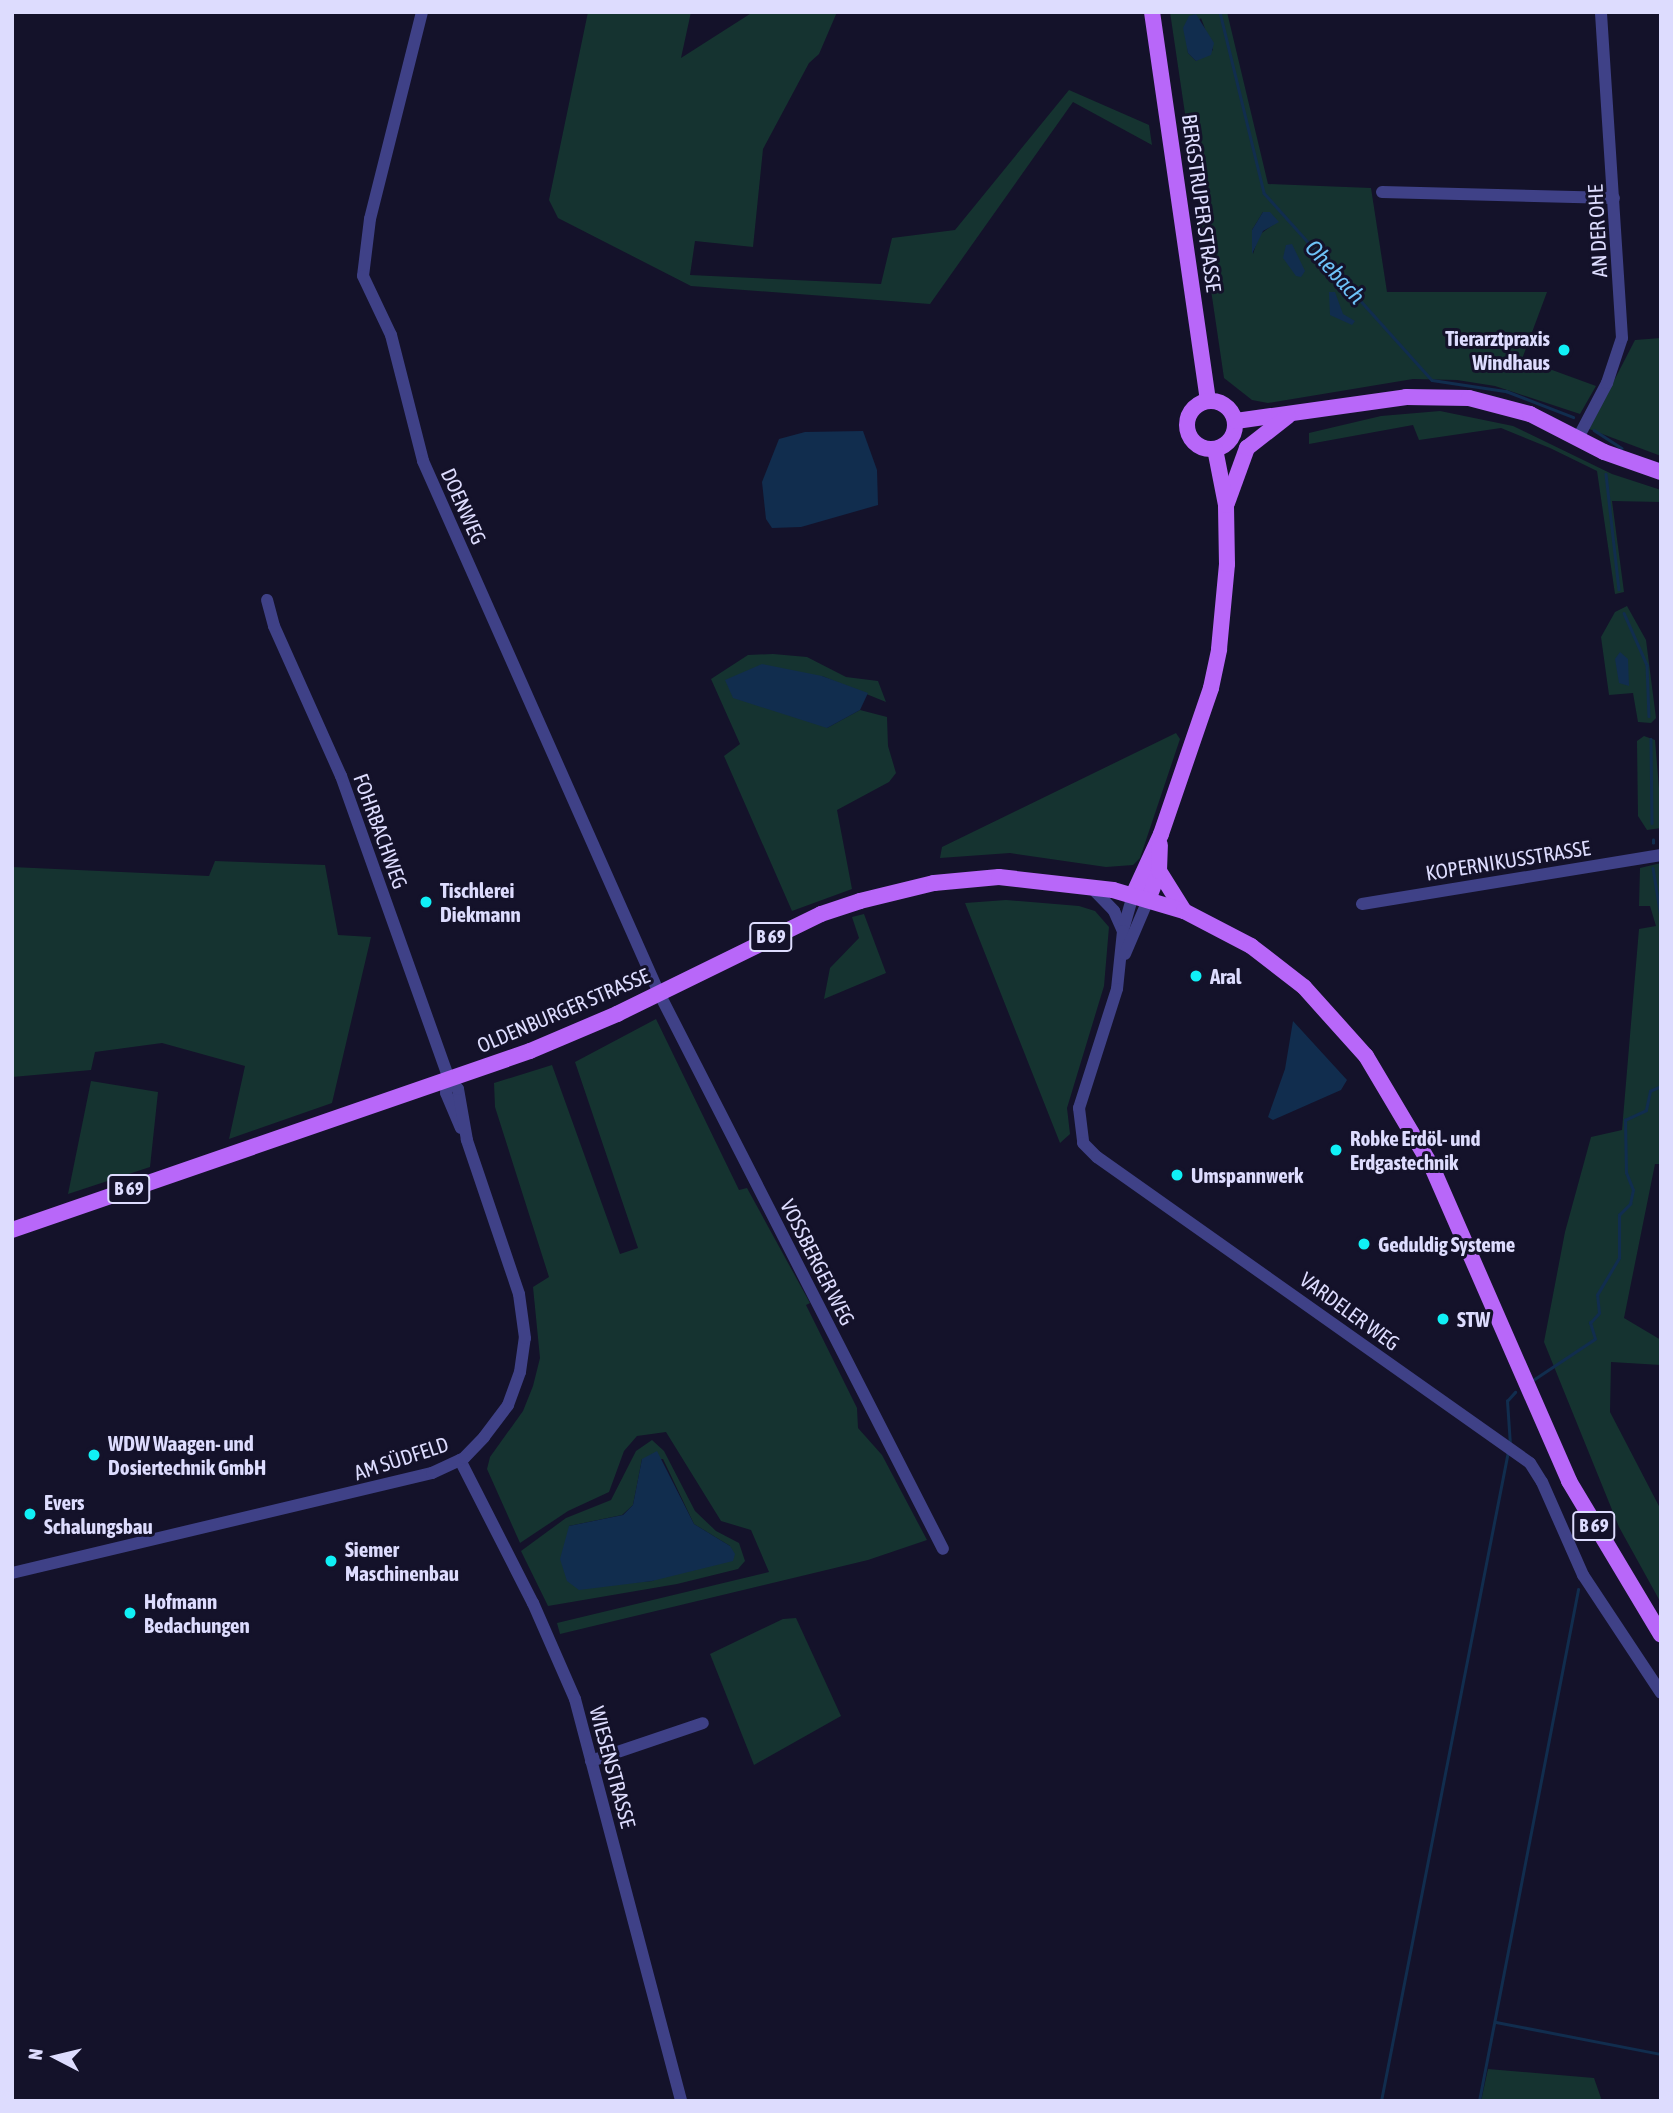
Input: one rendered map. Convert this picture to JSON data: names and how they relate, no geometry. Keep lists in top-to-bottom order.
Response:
{
  "streets": {
    "main road": ["BERGSTRUPER STRASSE", "B 69", "OLDENBURGER STRASSE"],
    "street": [
      "AN DER OHE",
      "DOENWEG",
      "FOHRBACHWEG",
      "KOPERNIKUSSTRASSE",
      "VOSSBERGER WEG",
      "VARDELER WEG",
      "AM SÜDFELD",
      "WIESENSTRASSE"
    ]
  },
  "crossings": [
    ["DOENWEG", "OLDENBURGER STRASSE"],
    ["DOENWEG", "VOSSBERGER WEG"],
    ["FOHRBACHWEG", "OLDENBURGER STRASSE"],
    ["FOHRBACHWEG", "AM SÜDFELD"],
    ["B 69", "OLDENBURGER STRASSE"],
    ["B 69", "VARDELER WEG"],
    ["OLDENBURGER STRASSE", "VOSSBERGER WEG"],
    ["OLDENBURGER STRASSE", "VARDELER WEG"],
    ["OLDENBURGER STRASSE", "AM SÜDFELD"],
    ["AM SÜDFELD", "WIESENSTRASSE"]
  ],
  "water": ["Ohebach"],
  "places": [
    "Tierarztpraxis Windhaus",
    "Tischlerei Diekmann",
    "Aral",
    "Robke Erdöl- und Erdgastechnik",
    "Umspannwerk",
    "Geduldig Systeme",
    "STW",
    "WDW Waagen- und Dosiertechnik GmbH",
    "Evers Schalungsbau",
    "Siemer Maschinenbau",
    "Hofmann Bedachungen"
  ],
  "north": "left"
}
